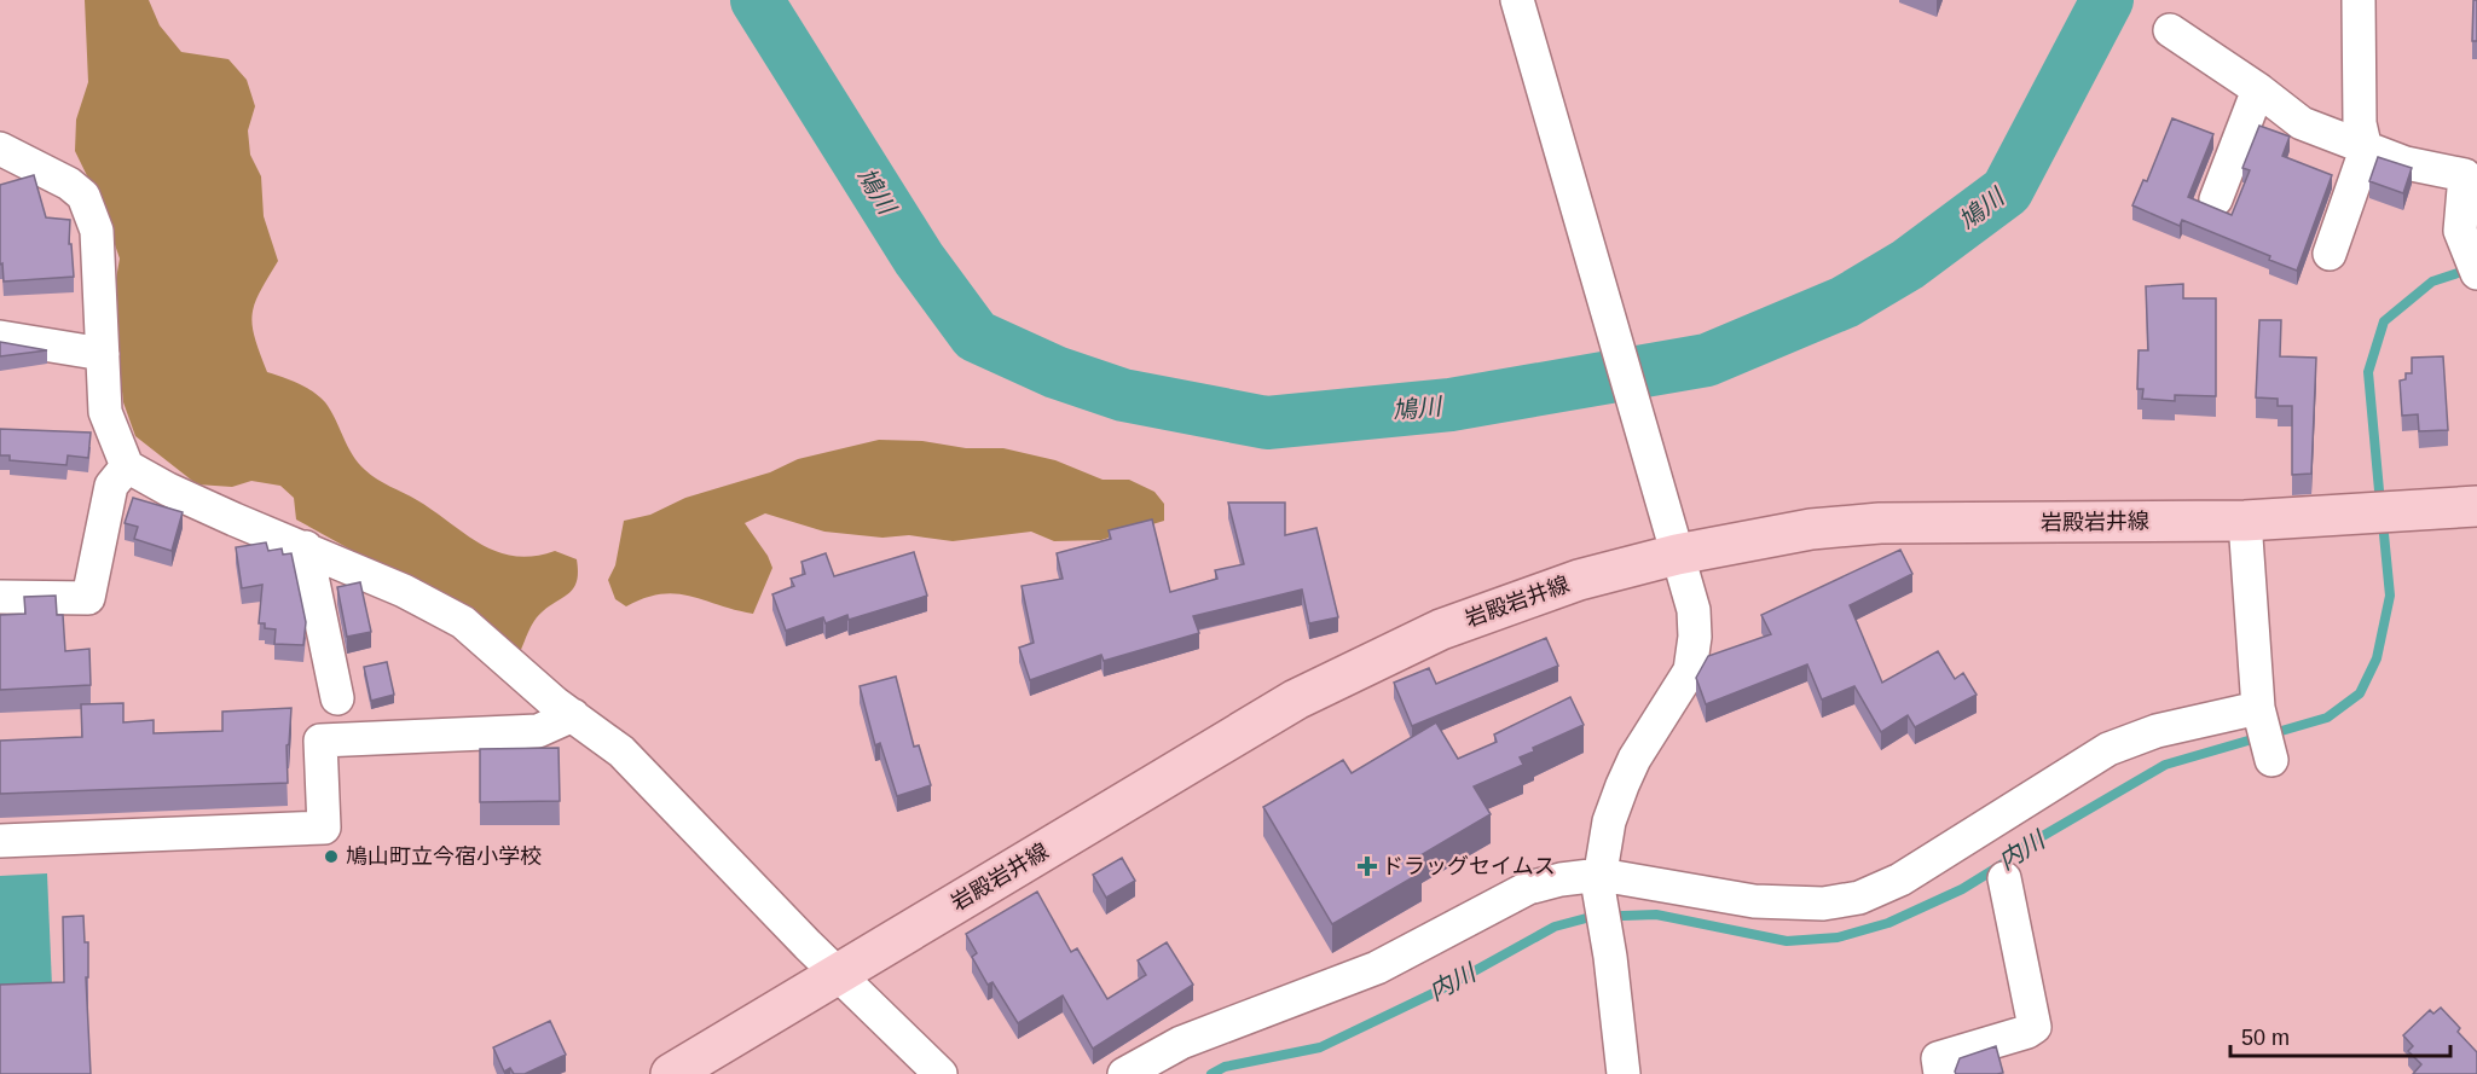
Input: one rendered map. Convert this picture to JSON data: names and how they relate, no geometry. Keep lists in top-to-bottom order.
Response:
{
  "streets": {
    "main road": ["岩殿岩井線"]
  },
  "water": ["鳩川", "内川"],
  "places": {
    "other": ["鳩山町立今宿小学校"],
    "health": ["ドラッグセイムス"]
  },
  "scale_bar": "50 m"
}
